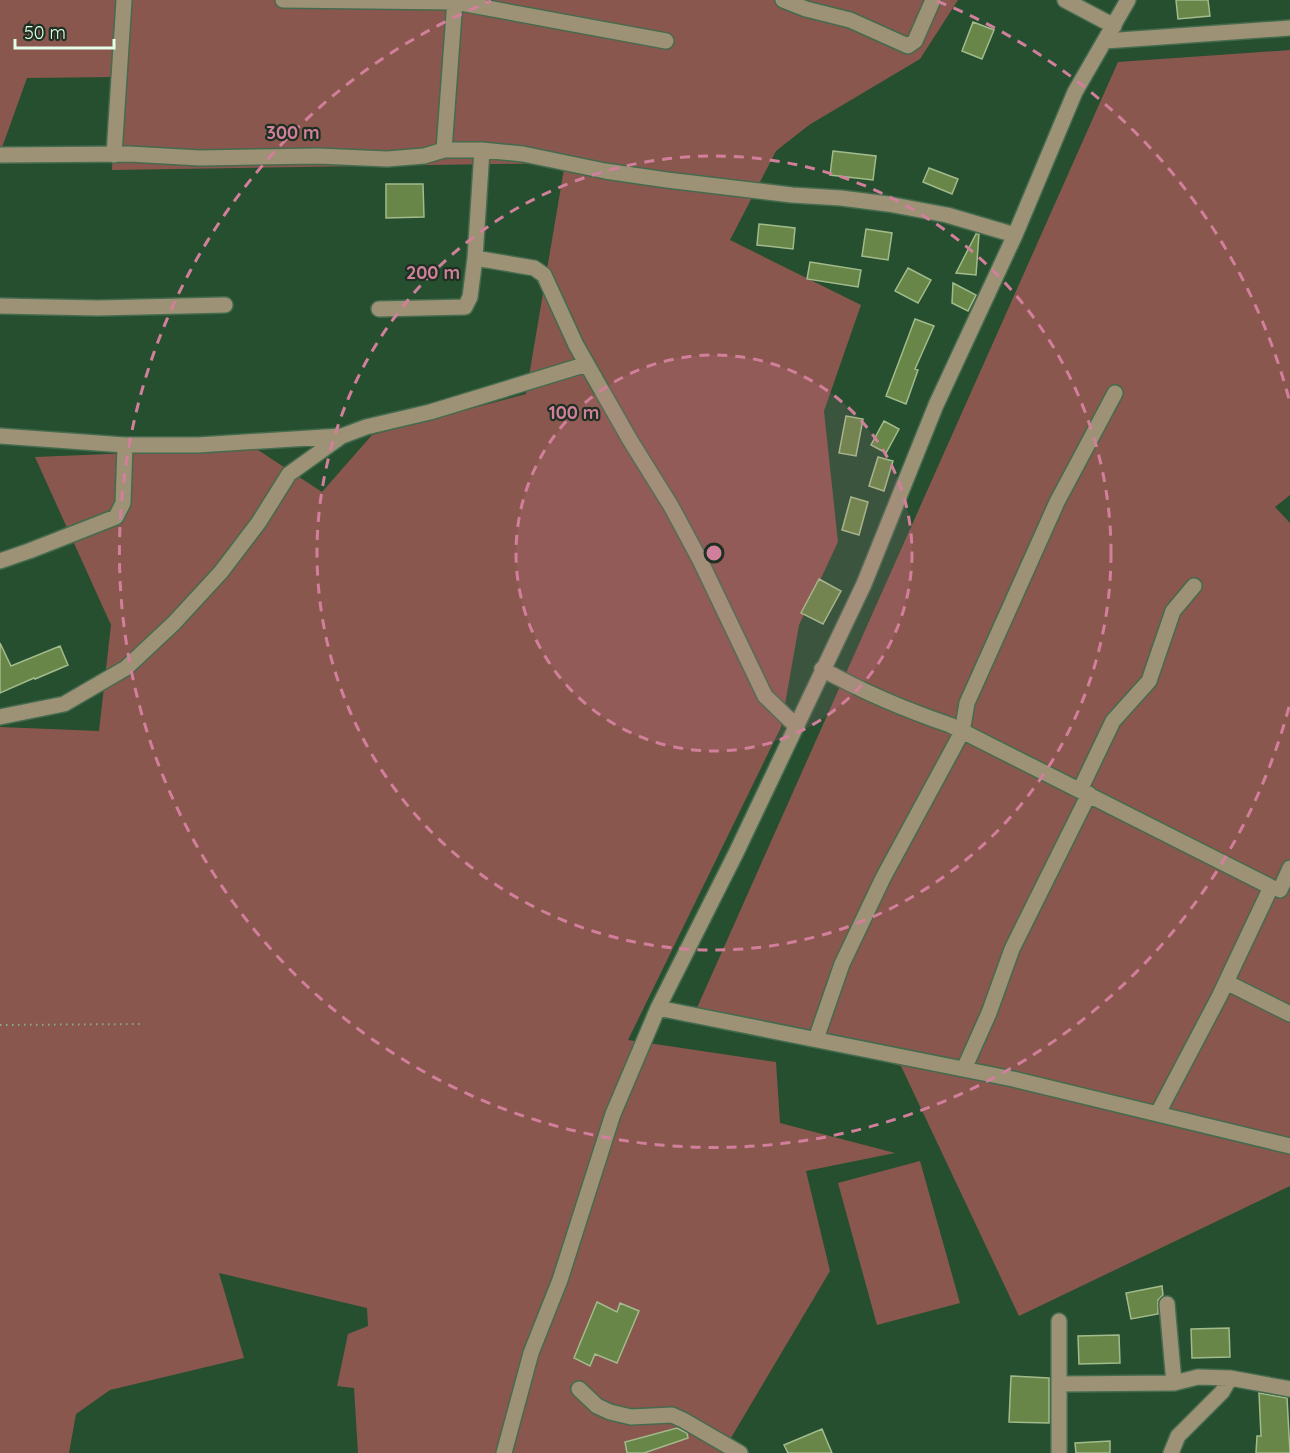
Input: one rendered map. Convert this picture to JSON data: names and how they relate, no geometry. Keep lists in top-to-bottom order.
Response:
{
  "scale_bar": "50 m",
  "rings": ["300 m", "200 m", "100 m"]
}
